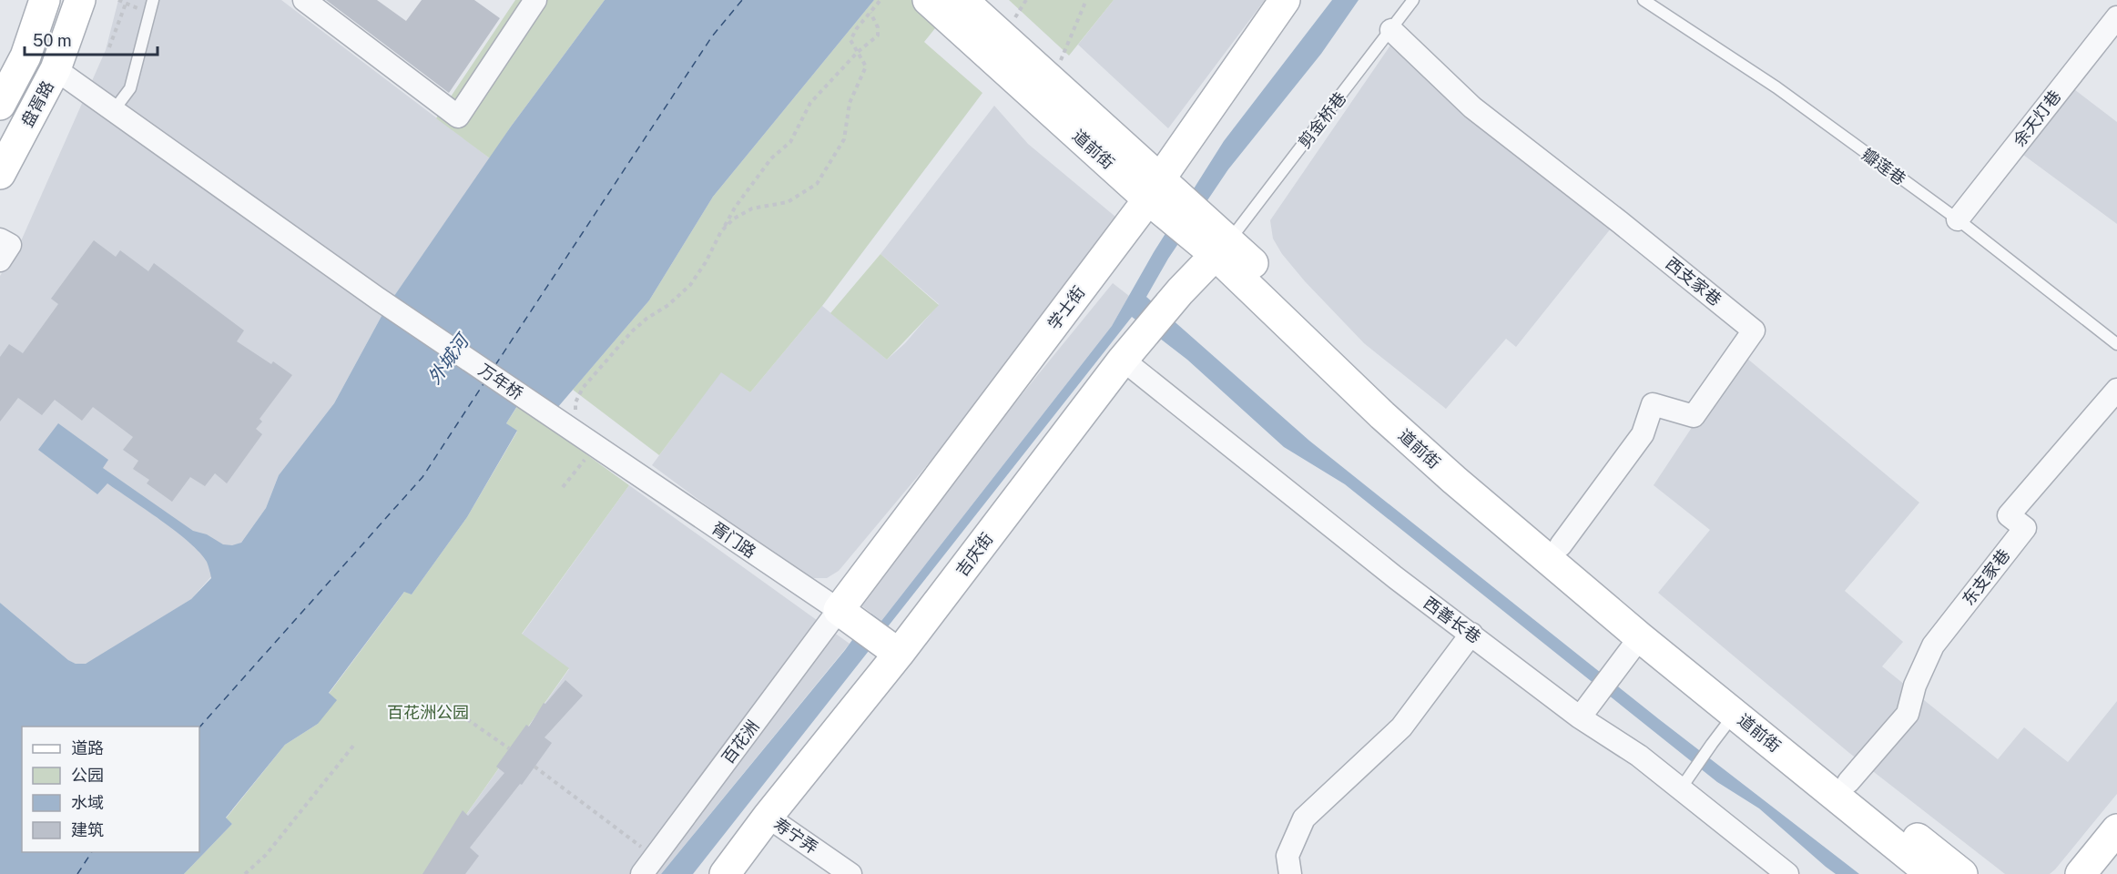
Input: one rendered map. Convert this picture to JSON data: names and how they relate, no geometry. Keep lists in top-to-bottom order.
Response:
{
  "streets": {
    "main road": [
      "盘胥路",
      "道前街",
      "学士街",
      "胥门路",
      "吉庆街"
    ],
    "street": [
      "余天灯巷",
      "西支家巷",
      "万年桥",
      "东支家巷",
      "西善长巷",
      "百花洲",
      "寿宁弄"
    ],
    "lane": ["剪金桥巷", "瓣莲巷"]
  },
  "crossings": [
    ["盘胥路", "万年桥"],
    ["余天灯巷", "瓣莲巷"],
    ["剪金桥巷", "道前街"],
    ["剪金桥巷", "西支家巷"],
    ["剪金桥巷", "吉庆街"],
    ["道前街", "西支家巷"],
    ["道前街", "学士街"],
    ["道前街", "吉庆街"],
    ["道前街", "东支家巷"],
    ["学士街", "胥门路"],
    ["学士街", "百花洲"],
    ["万年桥", "胥门路"],
    ["胥门路", "吉庆街"],
    ["胥门路", "百花洲"],
    ["吉庆街", "西善长巷"],
    ["吉庆街", "寿宁弄"]
  ],
  "water": ["外城河"],
  "parks": ["百花洲公园"],
  "legend": [
    "道路",
    "公园",
    "水域",
    "建筑"
  ],
  "scale_bar": "50 m"
}
